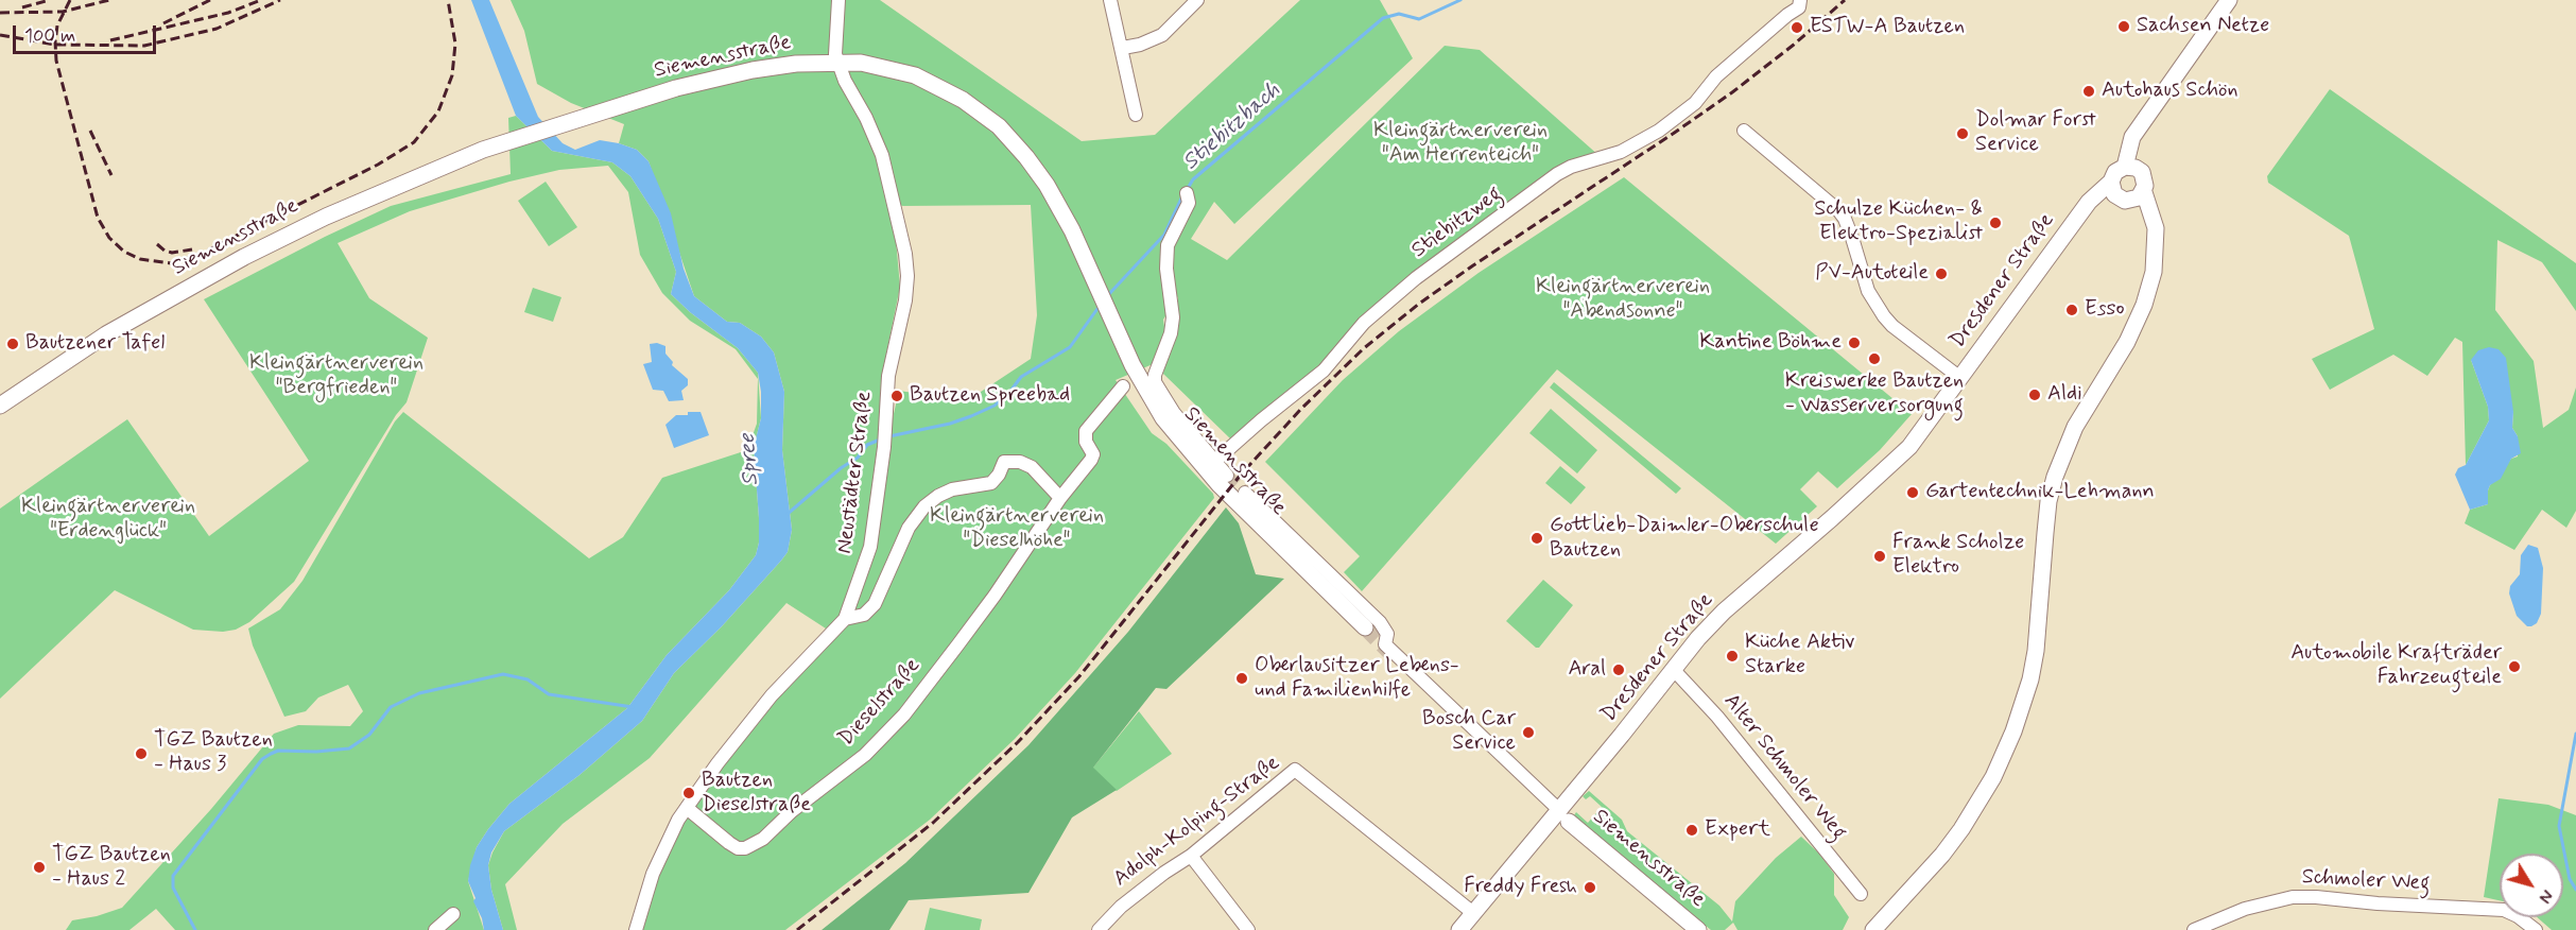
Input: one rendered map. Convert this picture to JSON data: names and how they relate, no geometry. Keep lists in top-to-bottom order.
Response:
{
  "streets": {
    "main road": ["Siemensstraße", "Dresdener Straße"],
    "street": [
      "Stiebitzweg",
      "Neustädter Straße",
      "Dieselstraße",
      "Alter Schmoler Weg",
      "Adolph-Kolping-Straße",
      "Schmoler Weg"
    ]
  },
  "crossings": [
    ["Siemensstraße", "Dresdener Straße"],
    ["Siemensstraße", "Neustädter Straße"],
    ["Dresdener Straße", "Alter Schmoler Weg"],
    ["Dresdener Straße", "Adolph-Kolping-Straße"],
    ["Neustädter Straße", "Dieselstraße"]
  ],
  "water": ["Stiebitzbach", "Spree"],
  "parks": [
    "Kleingärtnerverein \"Am Herrenteich\"",
    "Kleingärtnerverein \"Abendsonne\"",
    "Kleingärtnerverein \"Bergfrieden\"",
    "Kleingärtnerverein \"Erdenglück\"",
    "Kleingärtnerverein \"Dieselhöhe\""
  ],
  "places": [
    "Sachsen Netze",
    "ESTW-A Bautzen",
    "Autohaus Schön",
    "Dolmar Forst Service",
    "Schulze Küchen- & Elektro-Spezialist",
    "PV-Autoteile",
    "Esso",
    "Kantine Böhme",
    "Bautzener Tafel",
    "Kreiswerke Bautzen - Wasserversorgung",
    "Aldi",
    "Bautzen Spreebad",
    "Gartentechnik-Lehmann",
    "Gottlieb-Daimler-Oberschule Bautzen",
    "Frank Scholze Elektro",
    "Küche Aktiv Starke",
    "Automobile Krafträder Fahrzeugteile",
    "Aral",
    "Oberlausitzer Lebens- und Familienhilfe",
    "Bosch Car Service",
    "TGZ Bautzen - Haus 3",
    "Bautzen Dieselstraße",
    "Expert",
    "TGZ Bautzen - Haus 2",
    "Freddy Fresh"
  ],
  "scale_bar": "100 m",
  "north": "bottom right"
}
